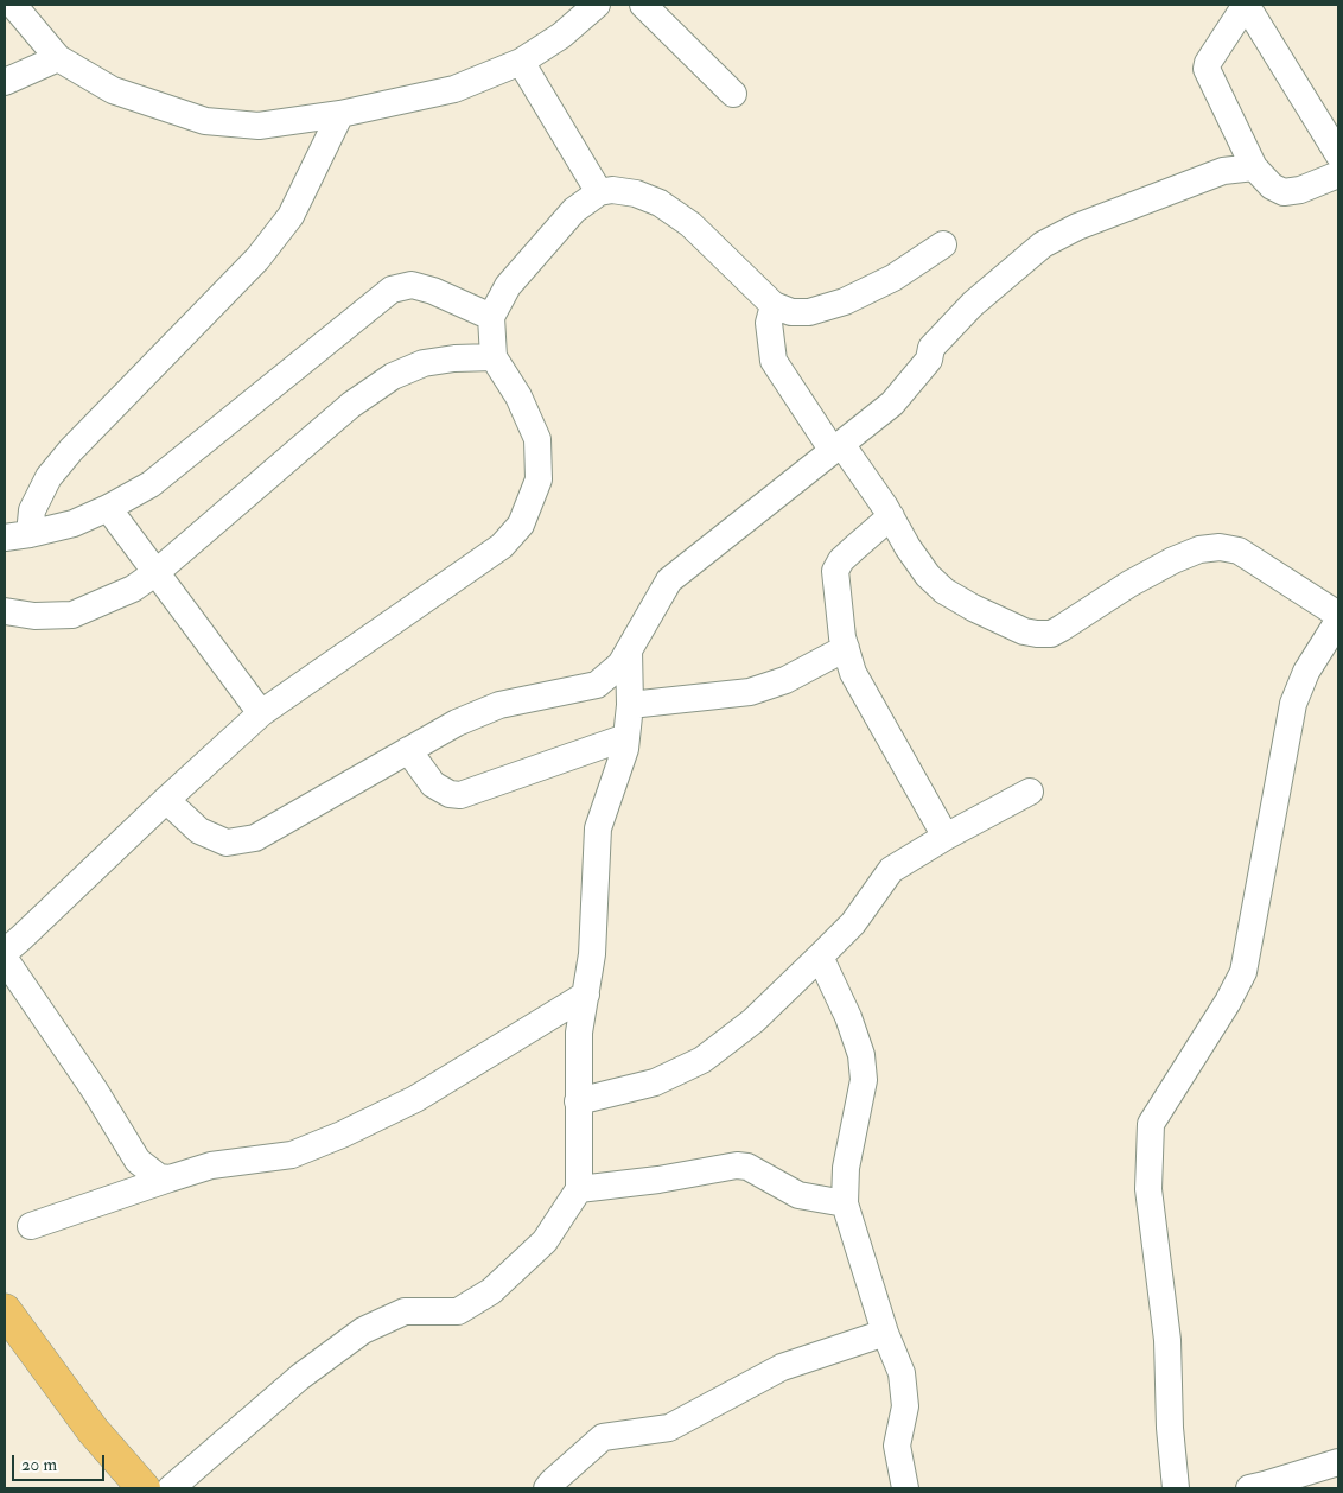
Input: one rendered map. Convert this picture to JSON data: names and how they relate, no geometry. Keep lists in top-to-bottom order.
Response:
{
  "scale_bar": "20 m"
}
